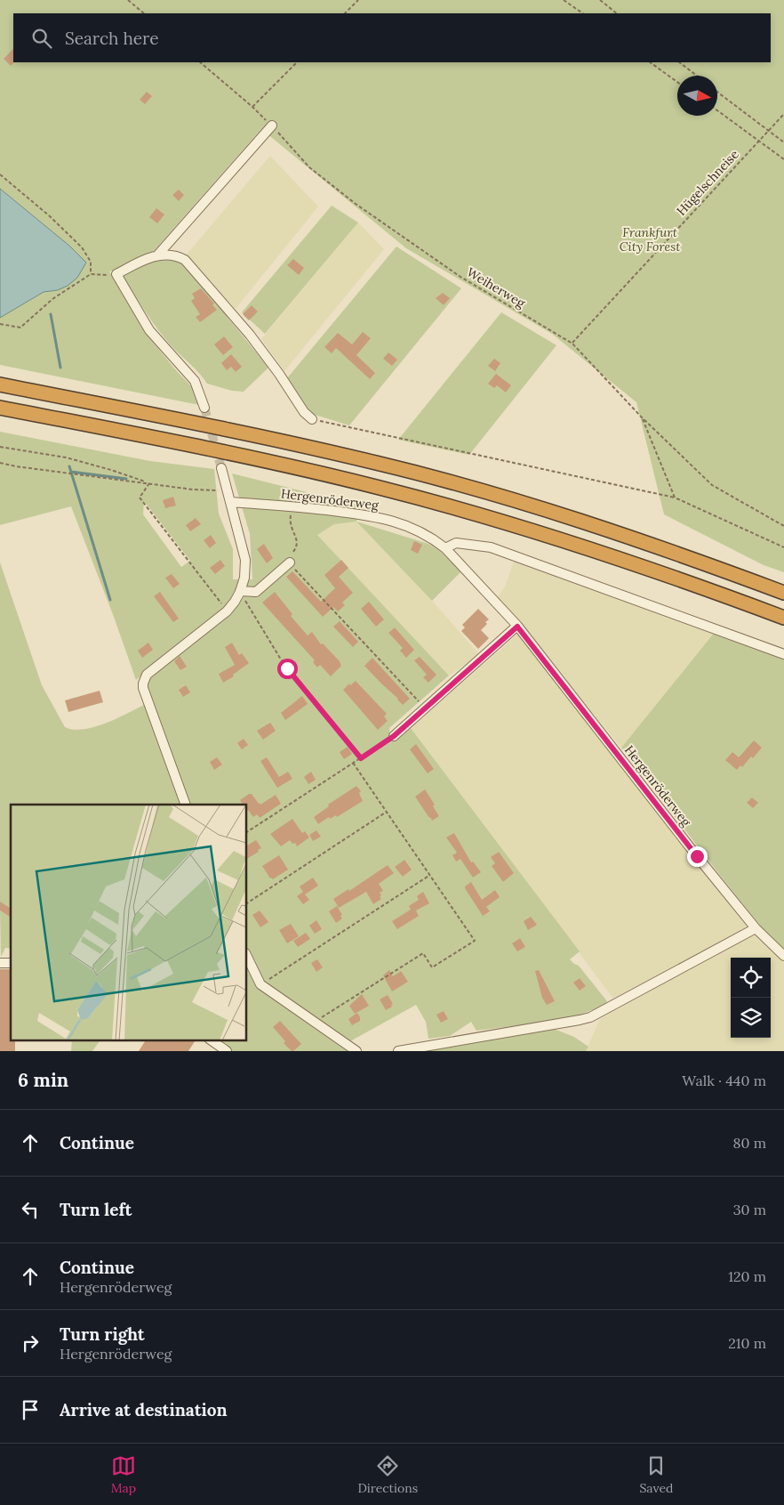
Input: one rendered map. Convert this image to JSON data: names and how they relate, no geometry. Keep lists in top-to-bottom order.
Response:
{
  "streets": {
    "street": ["Hergenröderweg"],
    "path": ["Hügelschneise", "Weiherweg"]
  },
  "crossings": [
    ["Hügelschneise", "Weiherweg"]
  ],
  "parks": ["Frankfurt City Forest"],
  "north": "right",
  "page": {
    "search": "Search here",
    "heading": ["6 min", "Walk · 440 m"],
    "list": [
      ["Continue", "80 m"],
      ["Turn left", "30 m"],
      ["Continue", "Hergenröderweg", "120 m"],
      ["Turn right", "Hergenröderweg", "210 m"],
      "Arrive at destination"
    ],
    "nav": ["Map", "Directions", "Saved"]
  }
}
